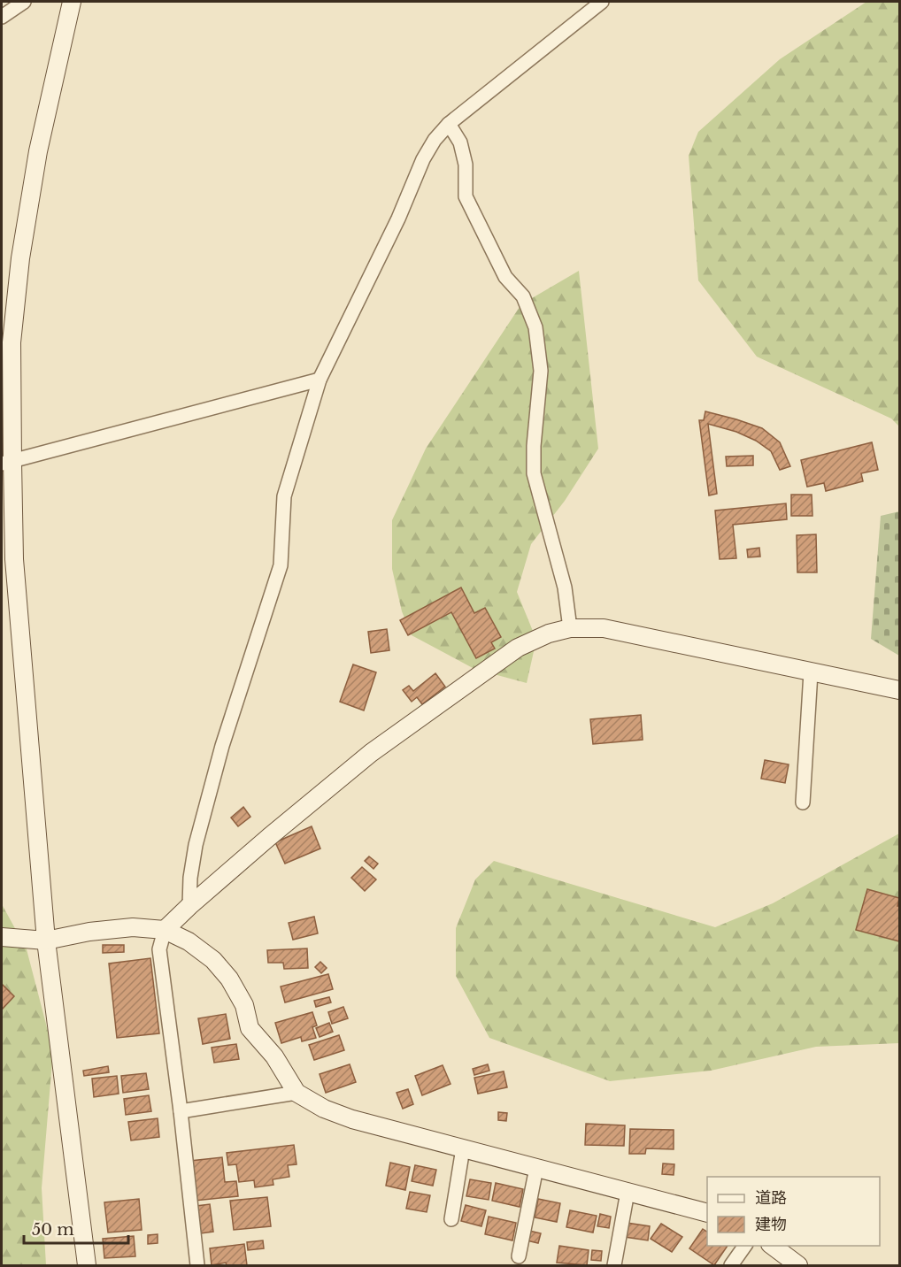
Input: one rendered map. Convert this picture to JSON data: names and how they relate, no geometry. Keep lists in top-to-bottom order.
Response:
{
  "legend": ["道路", "建物"],
  "scale_bar": "50 m"
}
